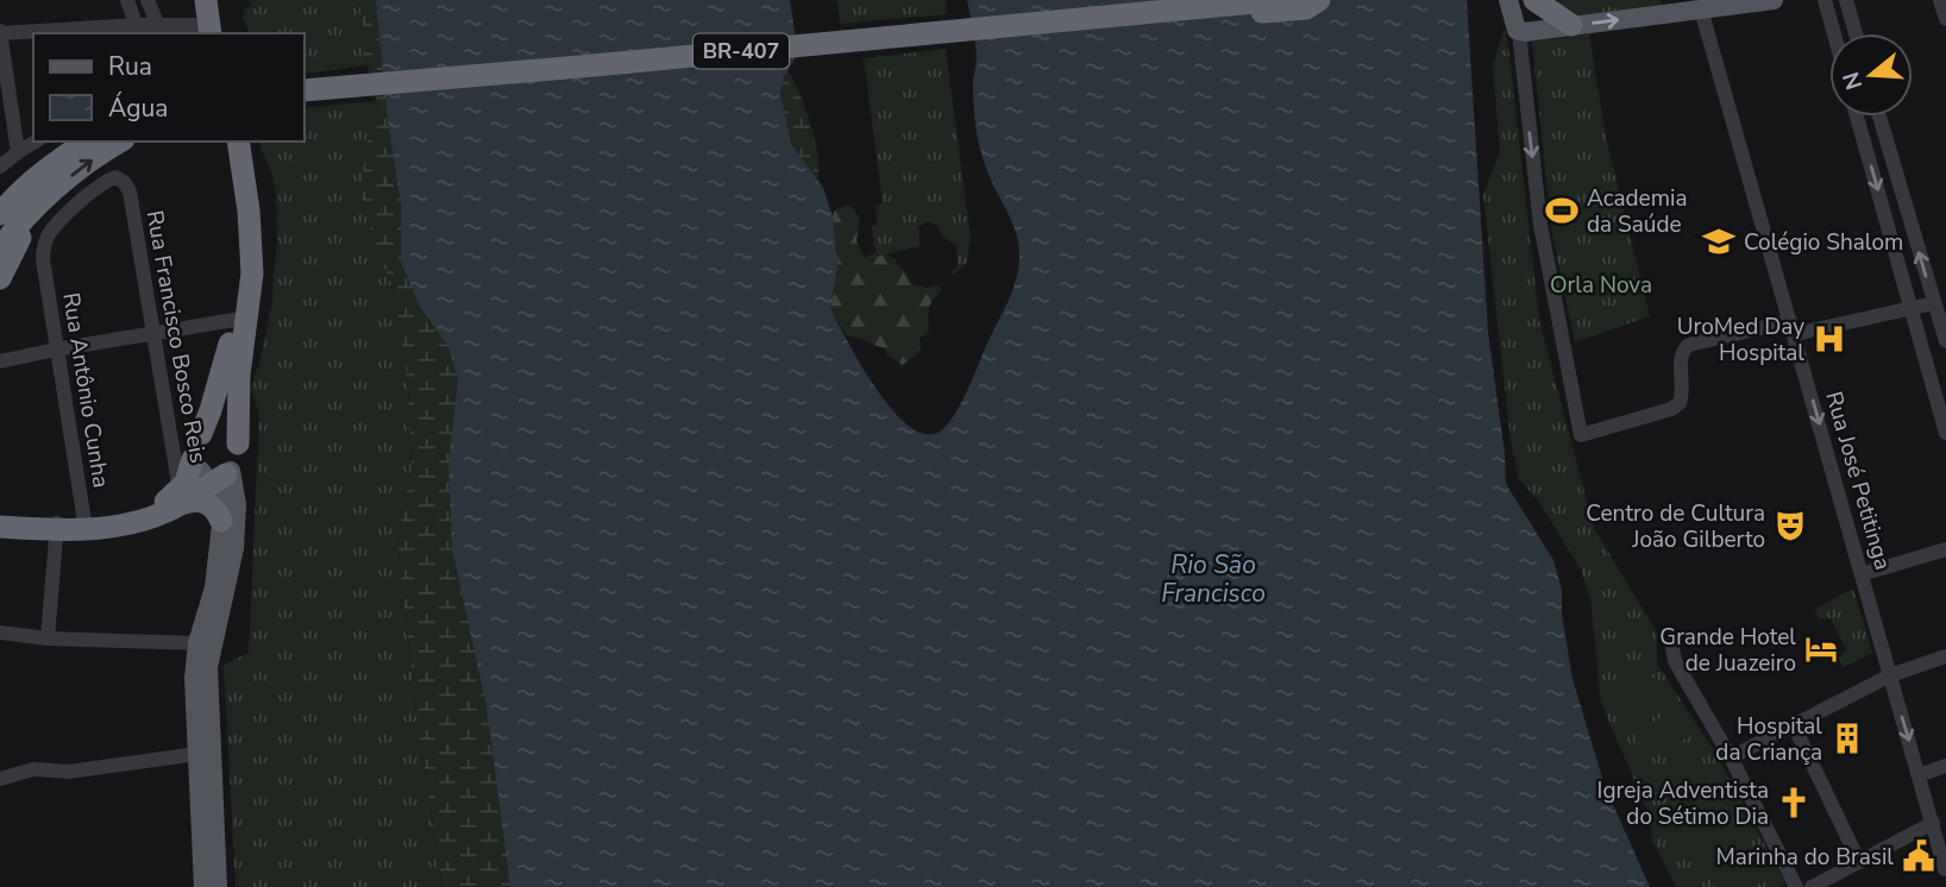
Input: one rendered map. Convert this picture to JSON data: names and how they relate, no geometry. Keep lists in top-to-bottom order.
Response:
{
  "streets": {
    "highway": ["BR-407"],
    "street": ["Rua Francisco Bosco Reis", "Rua Antônio Cunha", "Rua José Petitinga"]
  },
  "crossings": [
    ["Rua Francisco Bosco Reis", "Rua Antônio Cunha"]
  ],
  "water": ["Rio São Francisco"],
  "parks": ["Orla Nova"],
  "places": {
    "sports": ["Academia da Saúde"],
    "school or university": ["Colégio Shalom"],
    "hospital": ["UroMed Day Hospital"],
    "theatre": ["Centro de Cultura João Gilberto"],
    "hotel": ["Grande Hotel de Juazeiro"],
    "building": ["Hospital da Criança"],
    "church": ["Igreja Adventista do Sétimo Dia"],
    "public building": ["Marinha do Brasil"]
  },
  "legend": ["Rua", "Água"],
  "north": "left"
}
